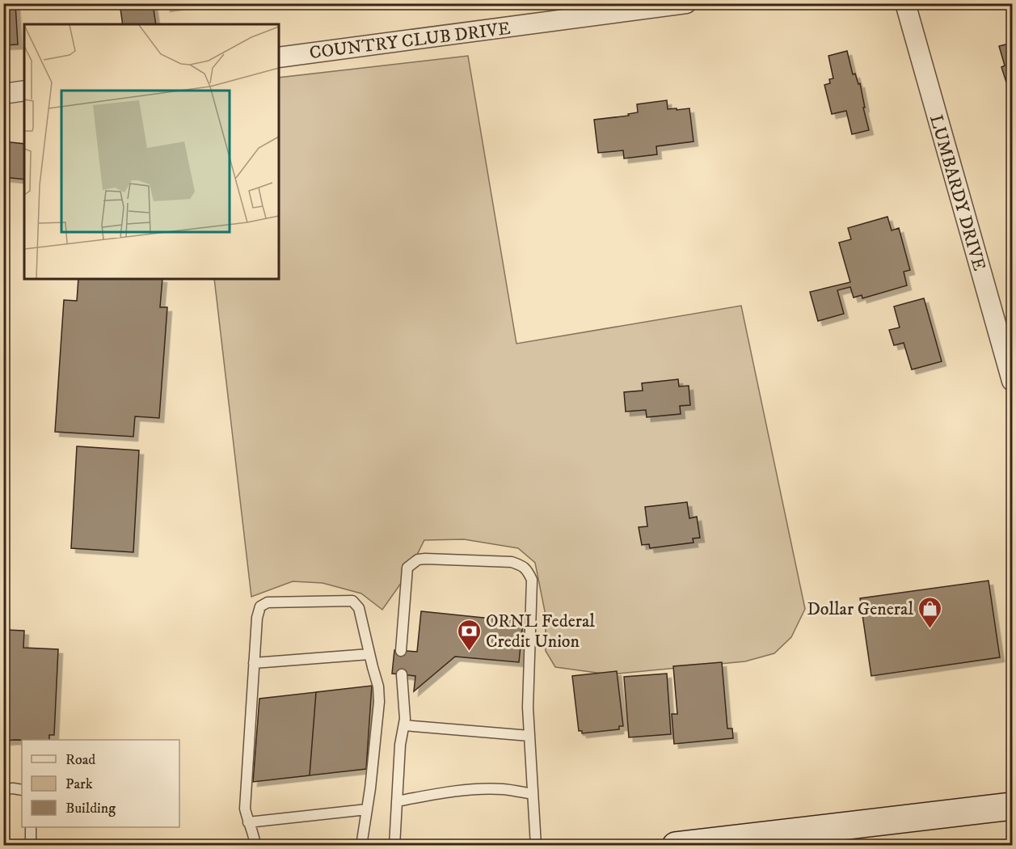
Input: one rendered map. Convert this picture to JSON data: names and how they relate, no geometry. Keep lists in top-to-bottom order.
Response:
{
  "streets": {
    "street": ["COUNTRY CLUB DRIVE", "LUMBARDY DRIVE"]
  },
  "places": {
    "shop": ["Dollar General"],
    "bank": ["ORNL Federal Credit Union"]
  },
  "legend": ["Road", "Park", "Building"]
}
